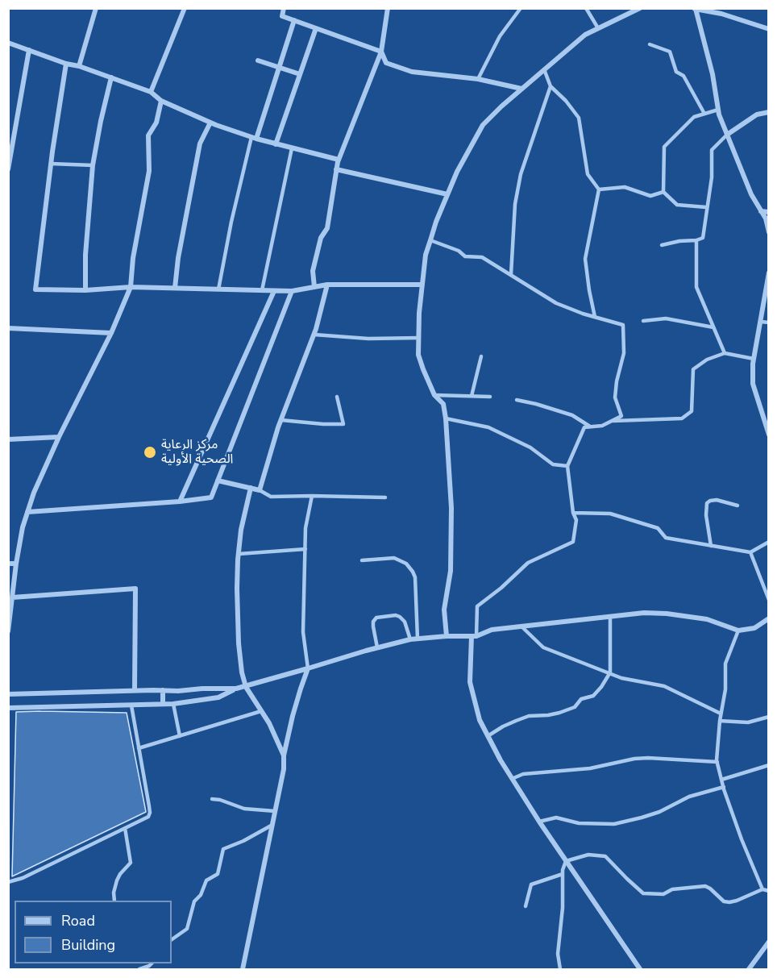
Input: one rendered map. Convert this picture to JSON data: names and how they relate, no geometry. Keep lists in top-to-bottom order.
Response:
{
  "places": ["مركز الرعاية الصحية الأولية"],
  "legend": ["Road", "Building"]
}
